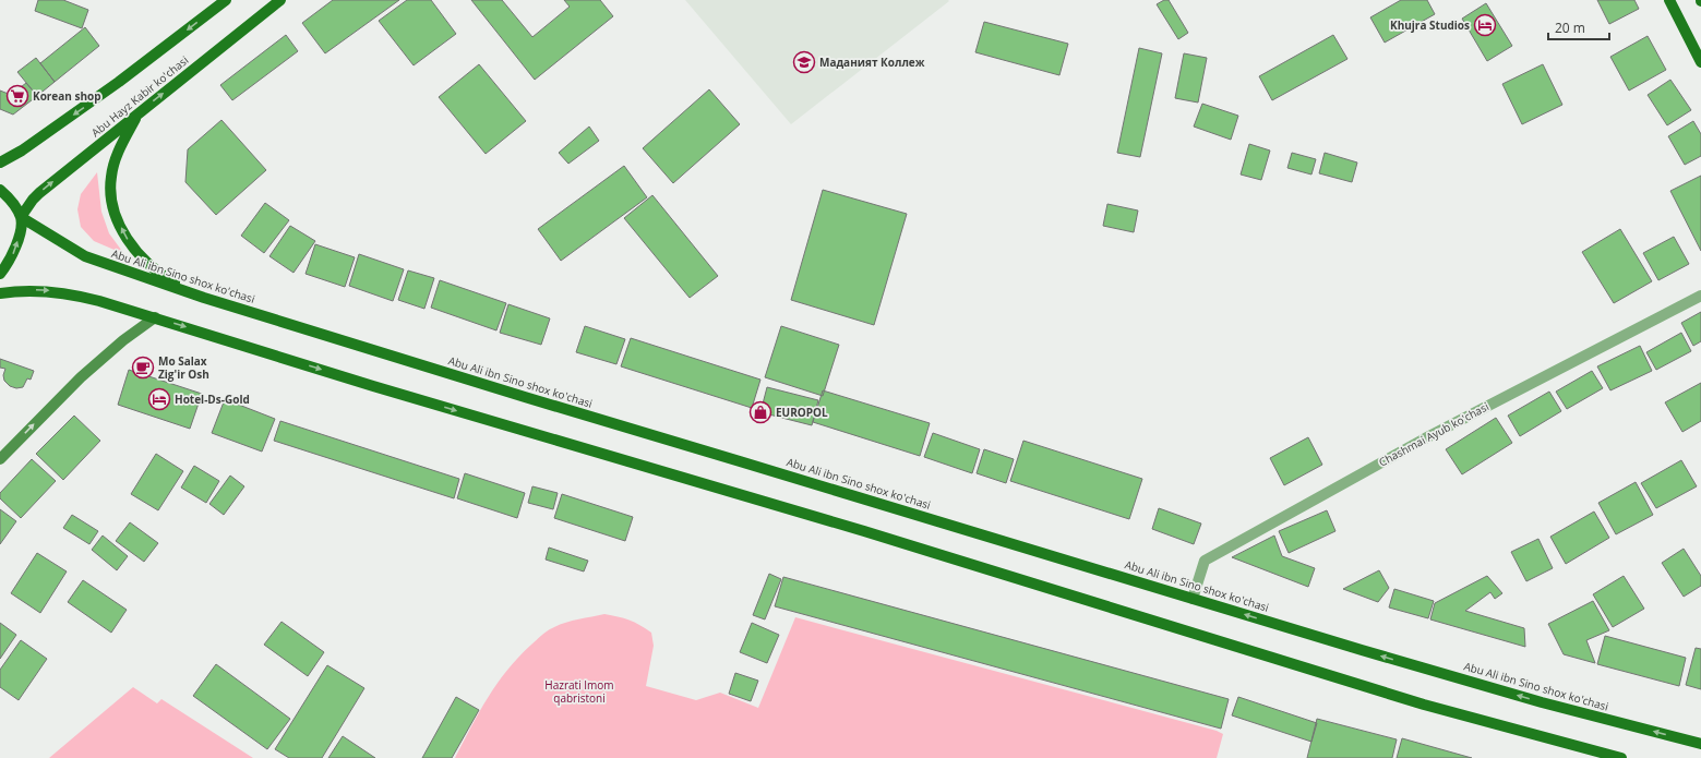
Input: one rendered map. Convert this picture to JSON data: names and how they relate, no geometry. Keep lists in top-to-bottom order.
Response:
{
  "streets": {
    "main road": ["Abu Hayz Kabir ko'chasi", "Abu Ali ibn Sino shox ko'chasi"],
    "street": ["Chashmai Ayub ko'chasi"]
  },
  "crossings": [
    ["Abu Hayz Kabir ko'chasi", "Abu Ali ibn Sino shox ko'chasi"],
    ["Abu Ali ibn Sino shox ko'chasi", "Chashmai Ayub ko'chasi"]
  ],
  "parks": ["Hazrati Imom qabristoni"],
  "places": {
    "hotel": ["Khujra Studios", "Hotel-Ds-Gold"],
    "school or university": ["Маданият Коллеж"],
    "supermarket": ["Korean shop"],
    "cafe": ["Mo Salax Zig'ir Osh"],
    "shop": ["EUROPOL"]
  },
  "scale_bar": "20 m"
}
